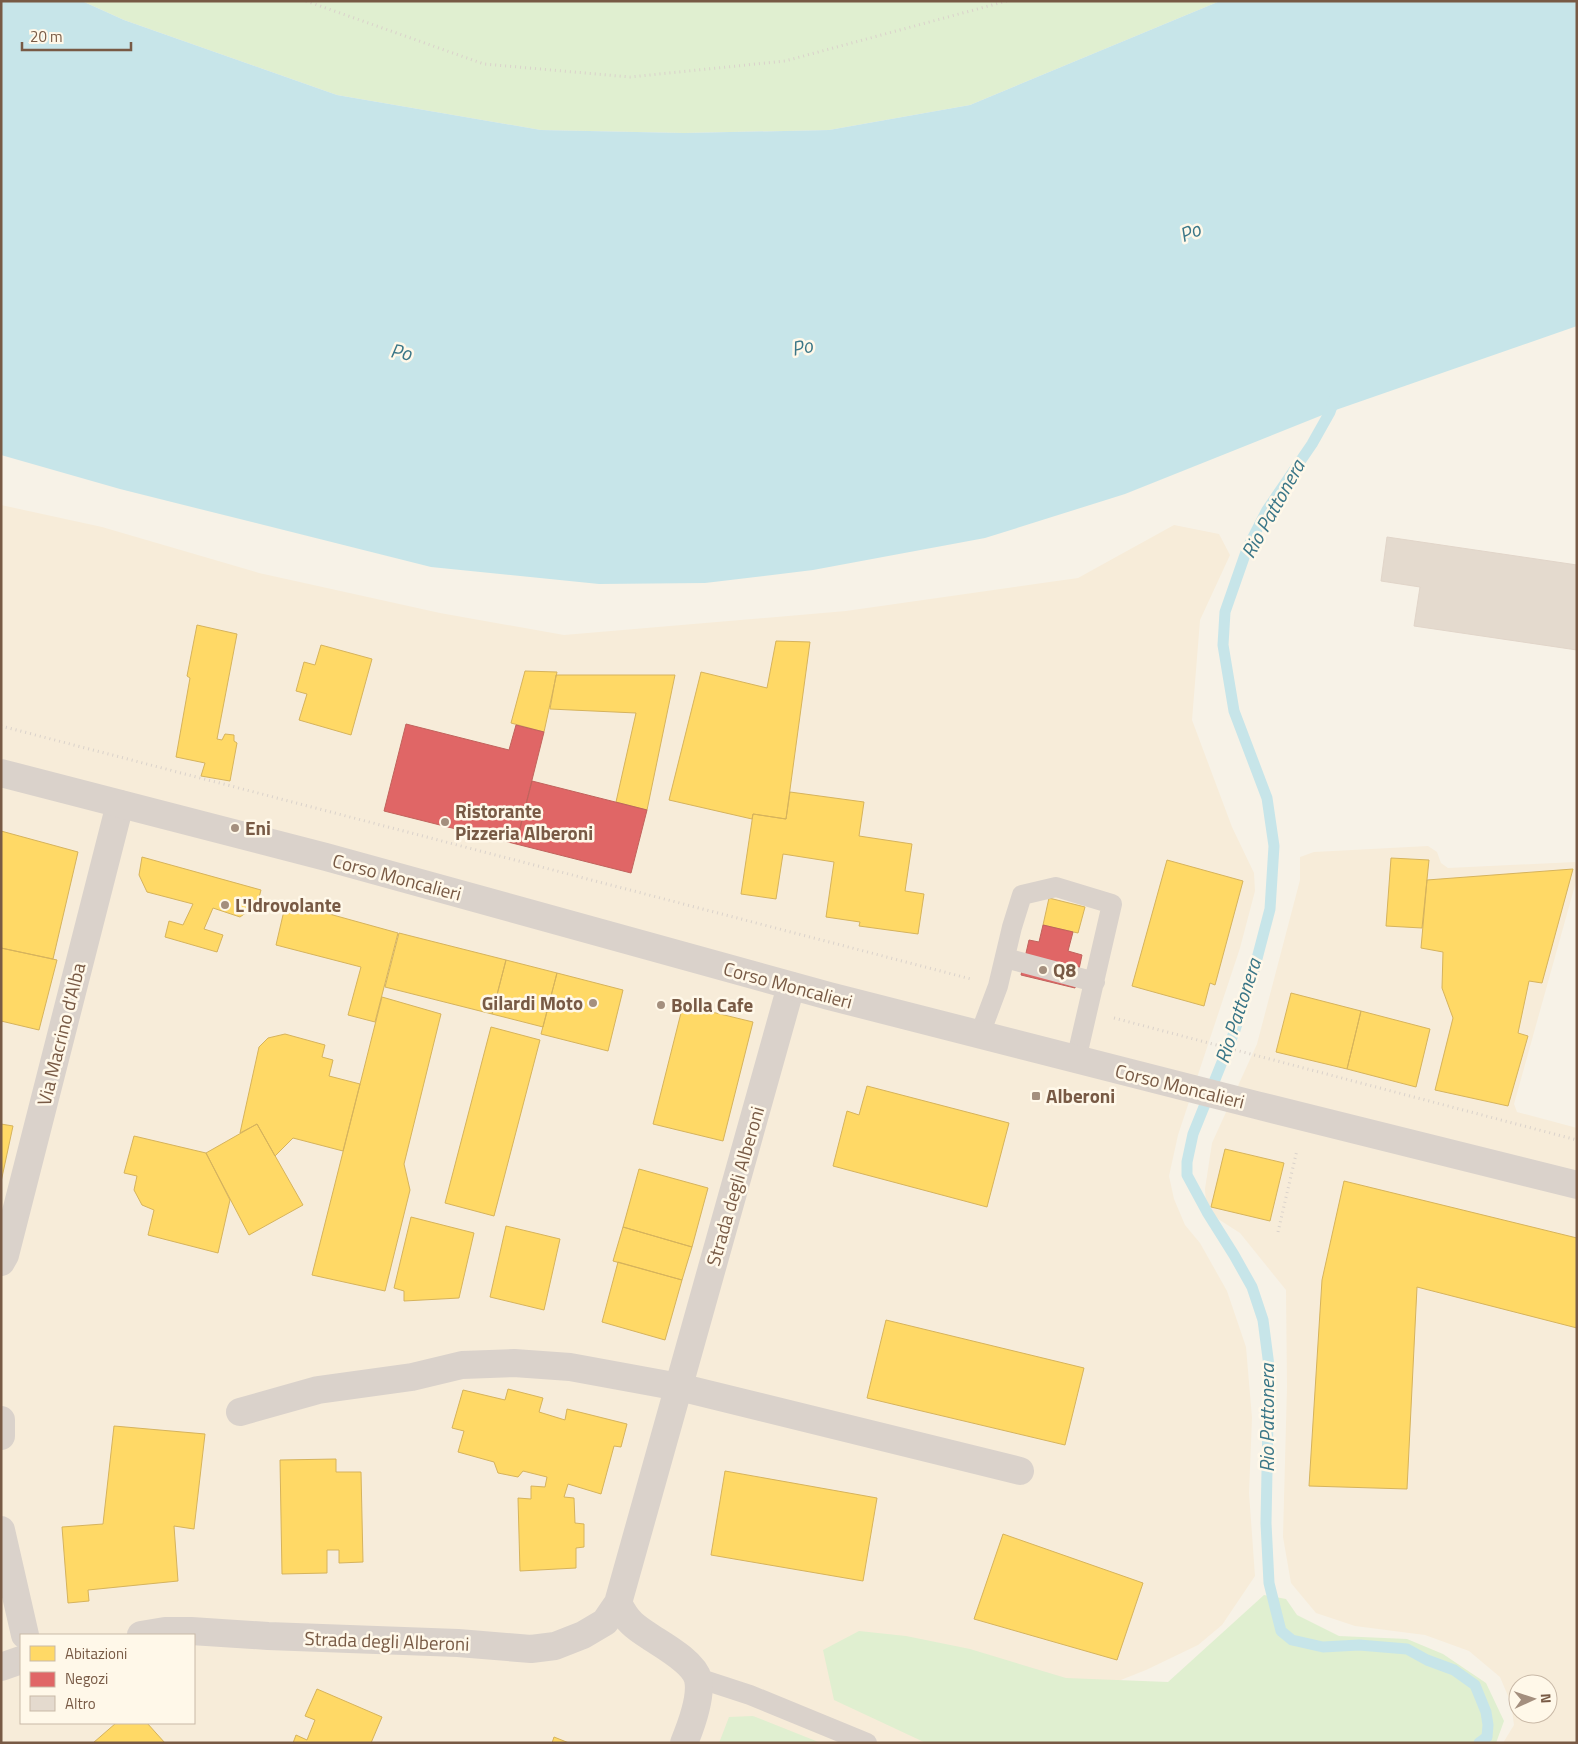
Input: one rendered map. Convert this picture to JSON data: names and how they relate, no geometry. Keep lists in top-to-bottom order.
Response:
{
  "streets": {
    "street": ["Corso Moncalieri", "Via Macrino d'Alba", "Strada degli Alberoni"]
  },
  "crossings": [
    ["Corso Moncalieri", "Via Macrino d'Alba"],
    ["Corso Moncalieri", "Strada degli Alberoni"]
  ],
  "water": ["Po", "Rio Pattonera"],
  "places": {
    "other": [
      "Ristorante Pizzeria Alberoni",
      "Eni",
      "L'Idrovolante",
      "Q8",
      "Gilardi Moto",
      "Bolla Cafe"
    ],
    "transit": ["Alberoni"]
  },
  "legend": ["Abitazioni", "Negozi", "Altro"],
  "scale_bar": "20 m",
  "north": "right"
}
